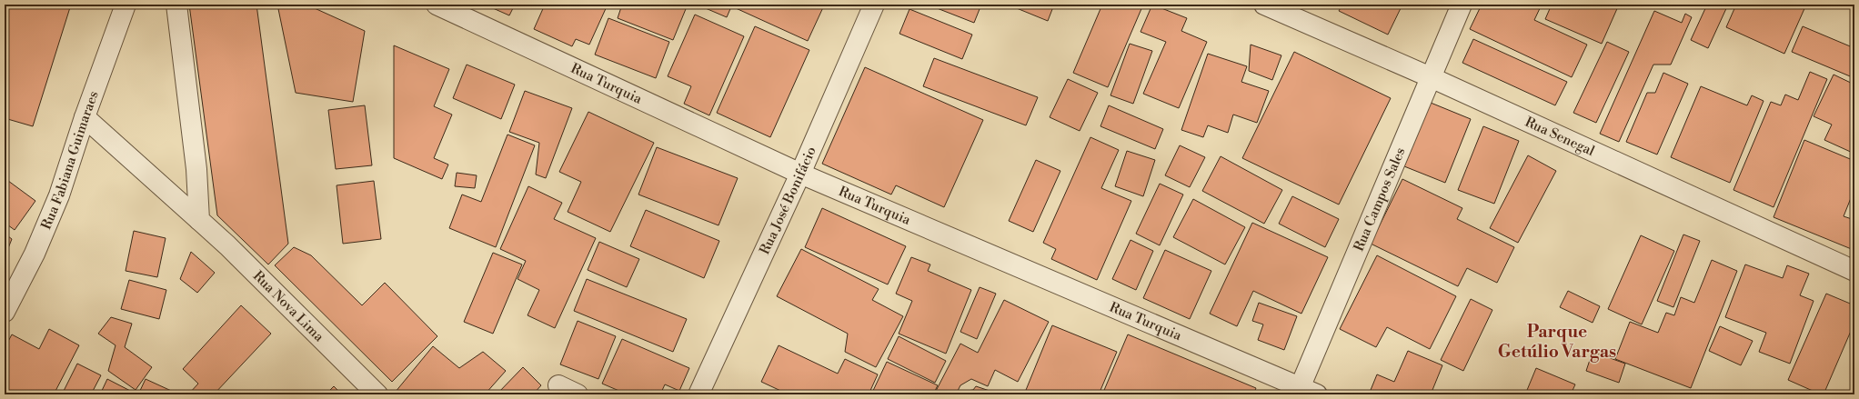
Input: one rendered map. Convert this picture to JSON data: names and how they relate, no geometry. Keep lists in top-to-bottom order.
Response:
{
  "streets": {
    "street": [
      "Rua Turquia",
      "Rua Senegal",
      "Rua Fabiana Guimaraes",
      "Rua José Bonifácio",
      "Rua Campos Sales",
      "Rua Nova Lima"
    ]
  },
  "crossings": [
    ["Rua Turquia", "Rua José Bonifácio"],
    ["Rua Turquia", "Rua Campos Sales"],
    ["Rua Senegal", "Rua Campos Sales"],
    ["Rua Fabiana Guimaraes", "Rua Nova Lima"]
  ],
  "districts": ["Parque Getúlio Vargas"]
}
